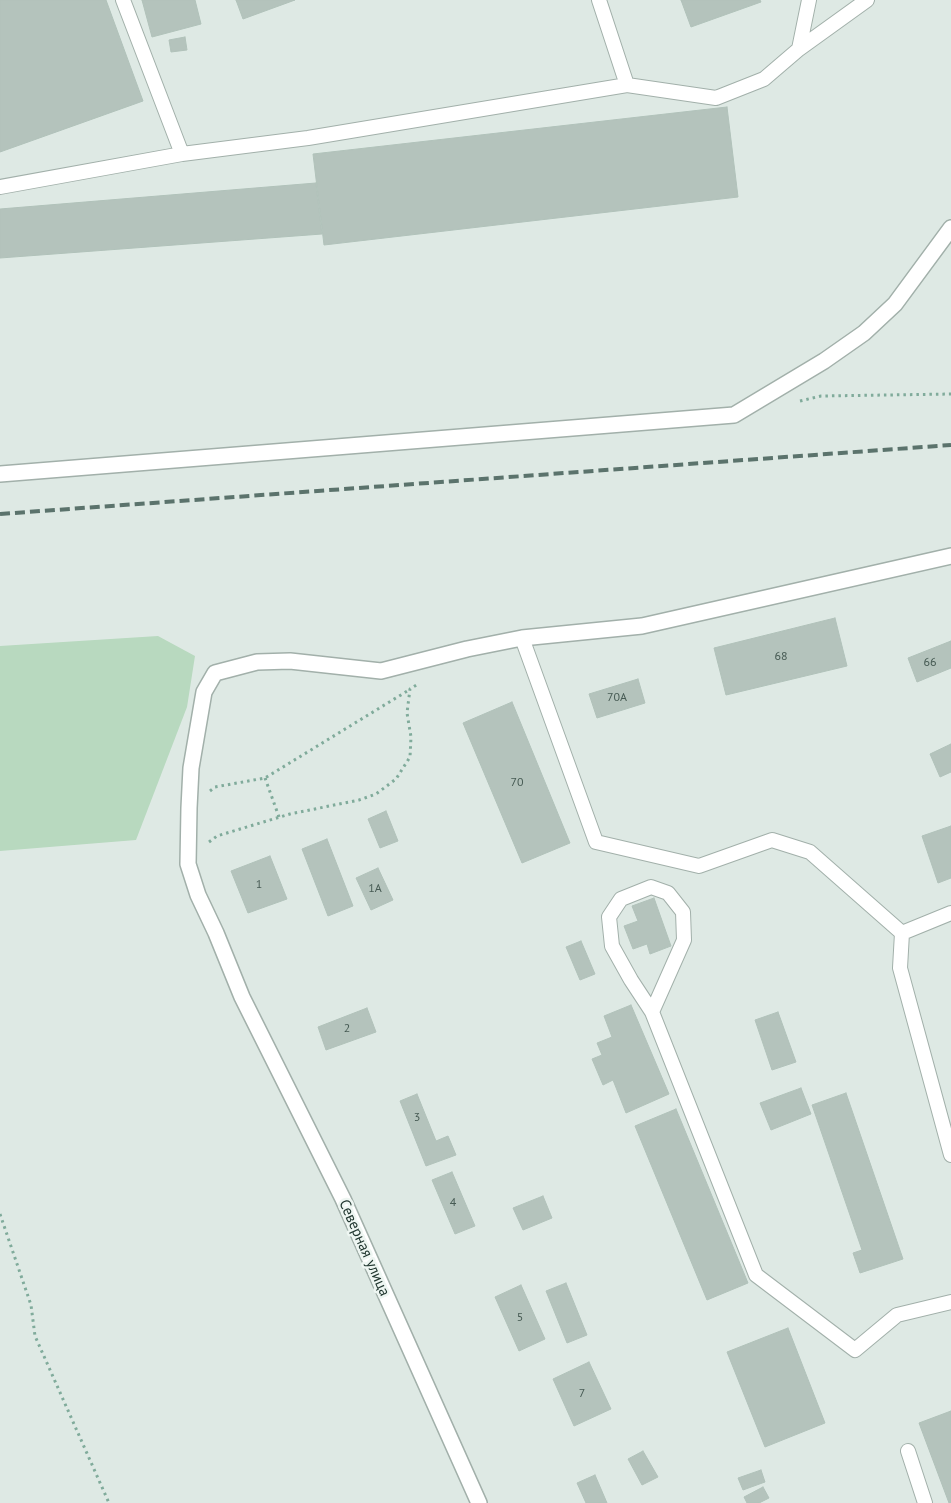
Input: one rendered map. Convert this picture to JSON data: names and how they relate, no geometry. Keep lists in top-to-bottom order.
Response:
{
  "streets": {
    "street": ["Северная улица"]
  },
  "house_numbers": [
    "68",
    "66",
    "70А",
    "70",
    "1",
    "1А",
    "2",
    "3",
    "4",
    "5",
    "7"
  ]
}
